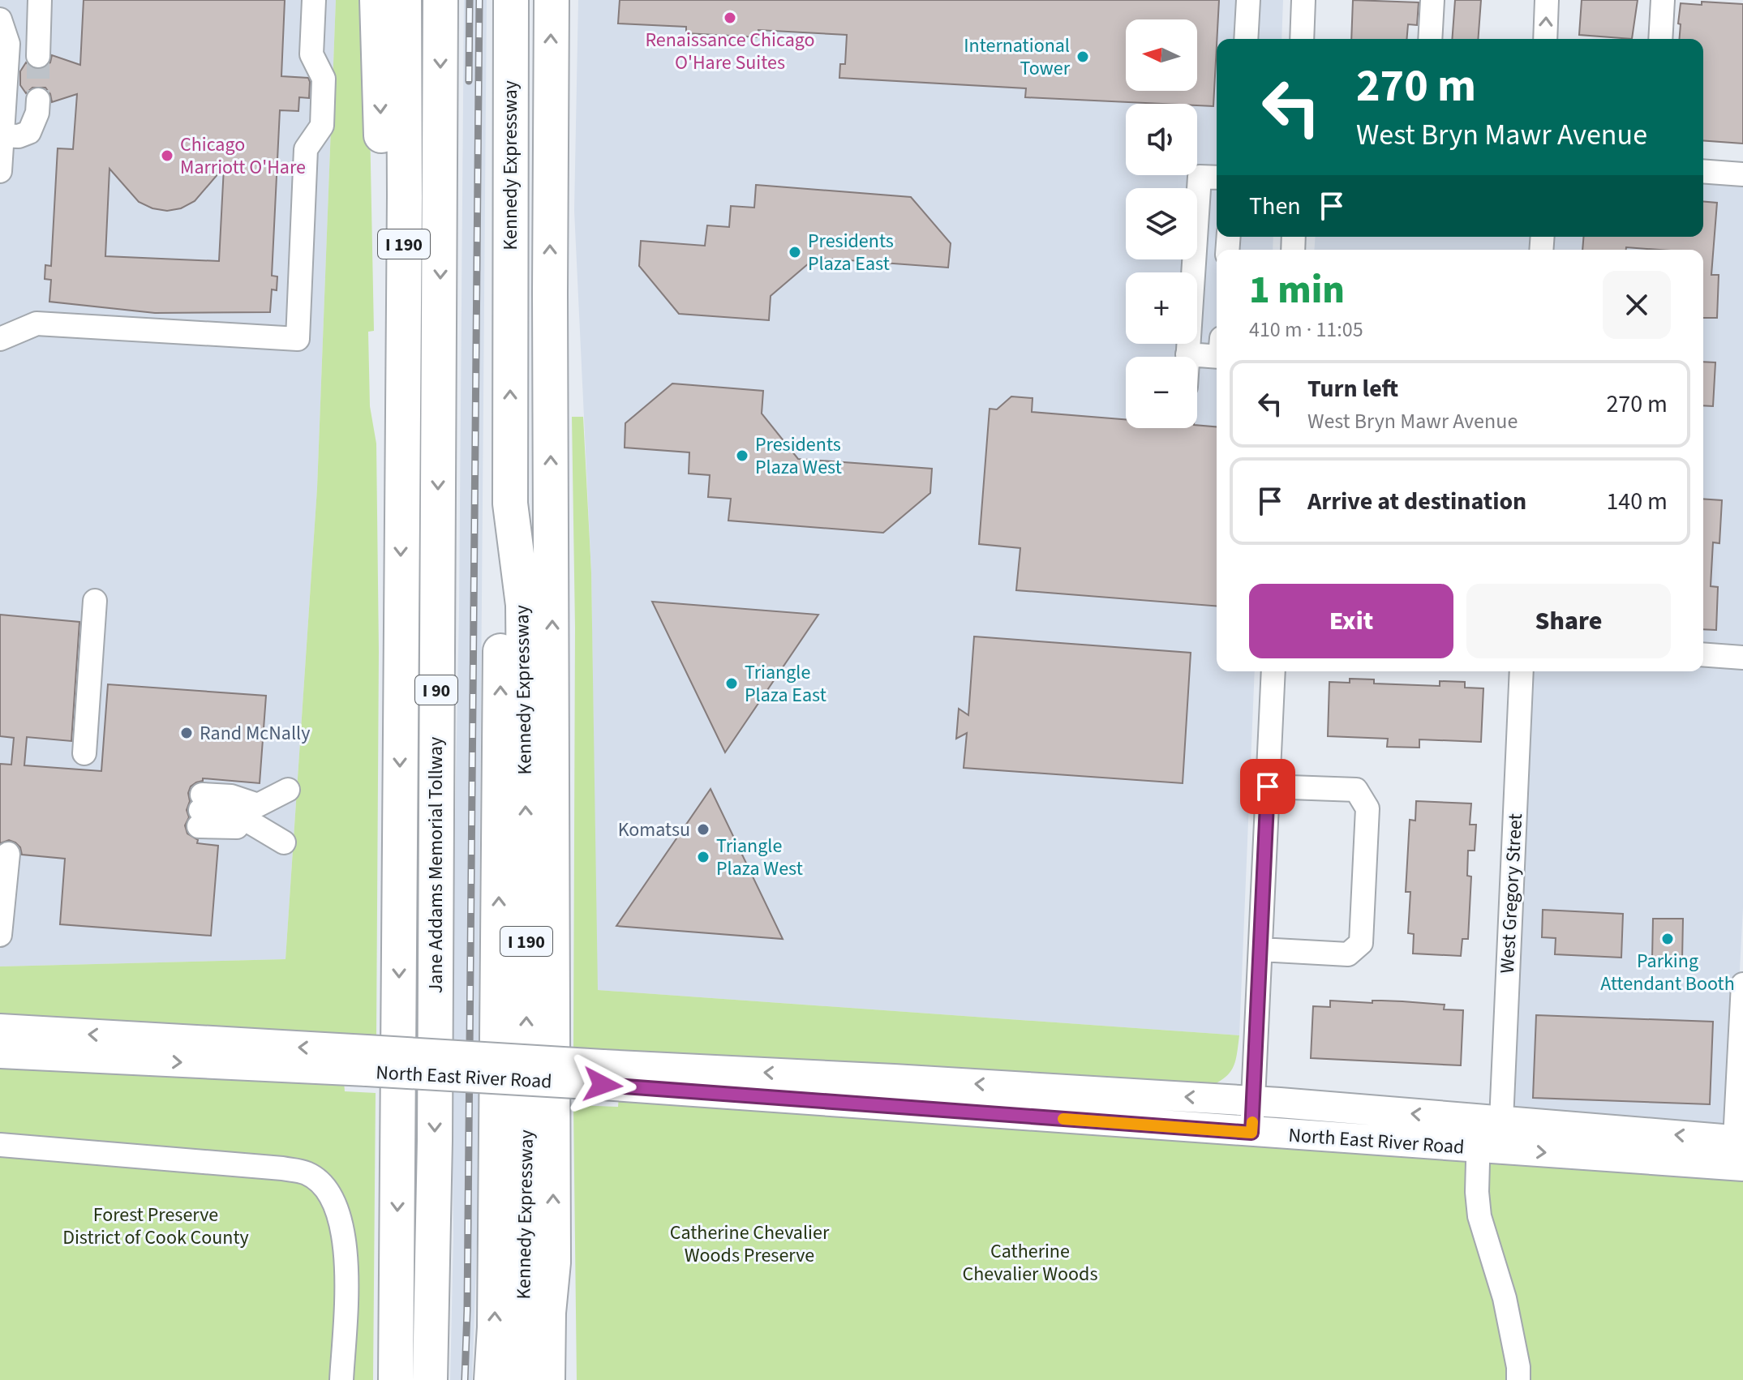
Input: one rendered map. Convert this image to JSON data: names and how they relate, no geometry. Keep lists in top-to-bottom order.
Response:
{
  "streets": {
    "highway": [
      "Kennedy Expressway",
      "I 190",
      "I 90",
      "Jane Addams Memorial Tollway"
    ],
    "main road": ["North East River Road"],
    "street": ["West Gregory Street"]
  },
  "crossings": [
    ["West Gregory Street", "North East River Road"]
  ],
  "parks": ["Forest Preserve District of Cook County", "Catherine Chevalier Woods Preserve", "Catherine Chevalier Woods"],
  "places": [
    "Renaissance Chicago O'Hare Suites",
    "International Tower",
    "Chicago Marriott O'Hare",
    "Presidents Plaza East",
    "Presidents Plaza West",
    "Triangle Plaza East",
    "Rand McNally",
    "Komatsu",
    "Triangle Plaza West",
    "Parking Attendant Booth"
  ],
  "north": "left",
  "page": {
    "map_buttons": ["+", "−"],
    "turn": ["270 m", "West Bryn Mawr Avenue"],
    "then": "Then",
    "heading": ["1 min", "410 m · 11:05"],
    "list": [
      {
        "name": "Turn left",
        "note": "West Bryn Mawr Avenue",
        "value": "270 m"
      },
      {
        "name": "Arrive at destination",
        "value": "140 m"
      }
    ],
    "buttons": ["Exit", "Share"]
  }
}
